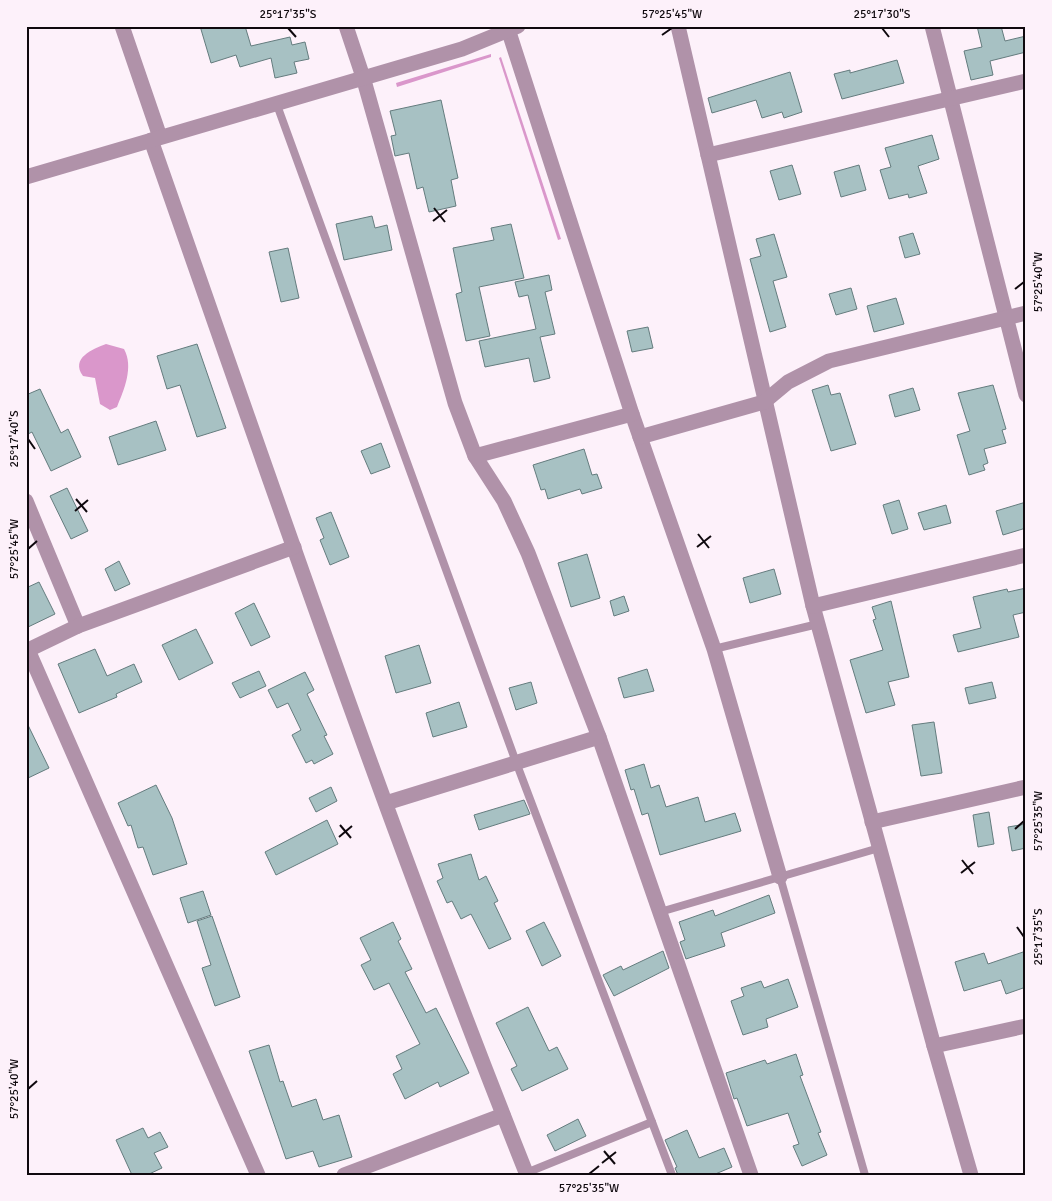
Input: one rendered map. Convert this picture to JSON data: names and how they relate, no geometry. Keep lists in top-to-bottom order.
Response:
{
  "coordinates": [
    "25°17'35\"S",
    "57°25'45\"W",
    "25°17'30\"S",
    "57°25'40\"W",
    "25°17'40\"S",
    "57°25'35\"W"
  ]
}
